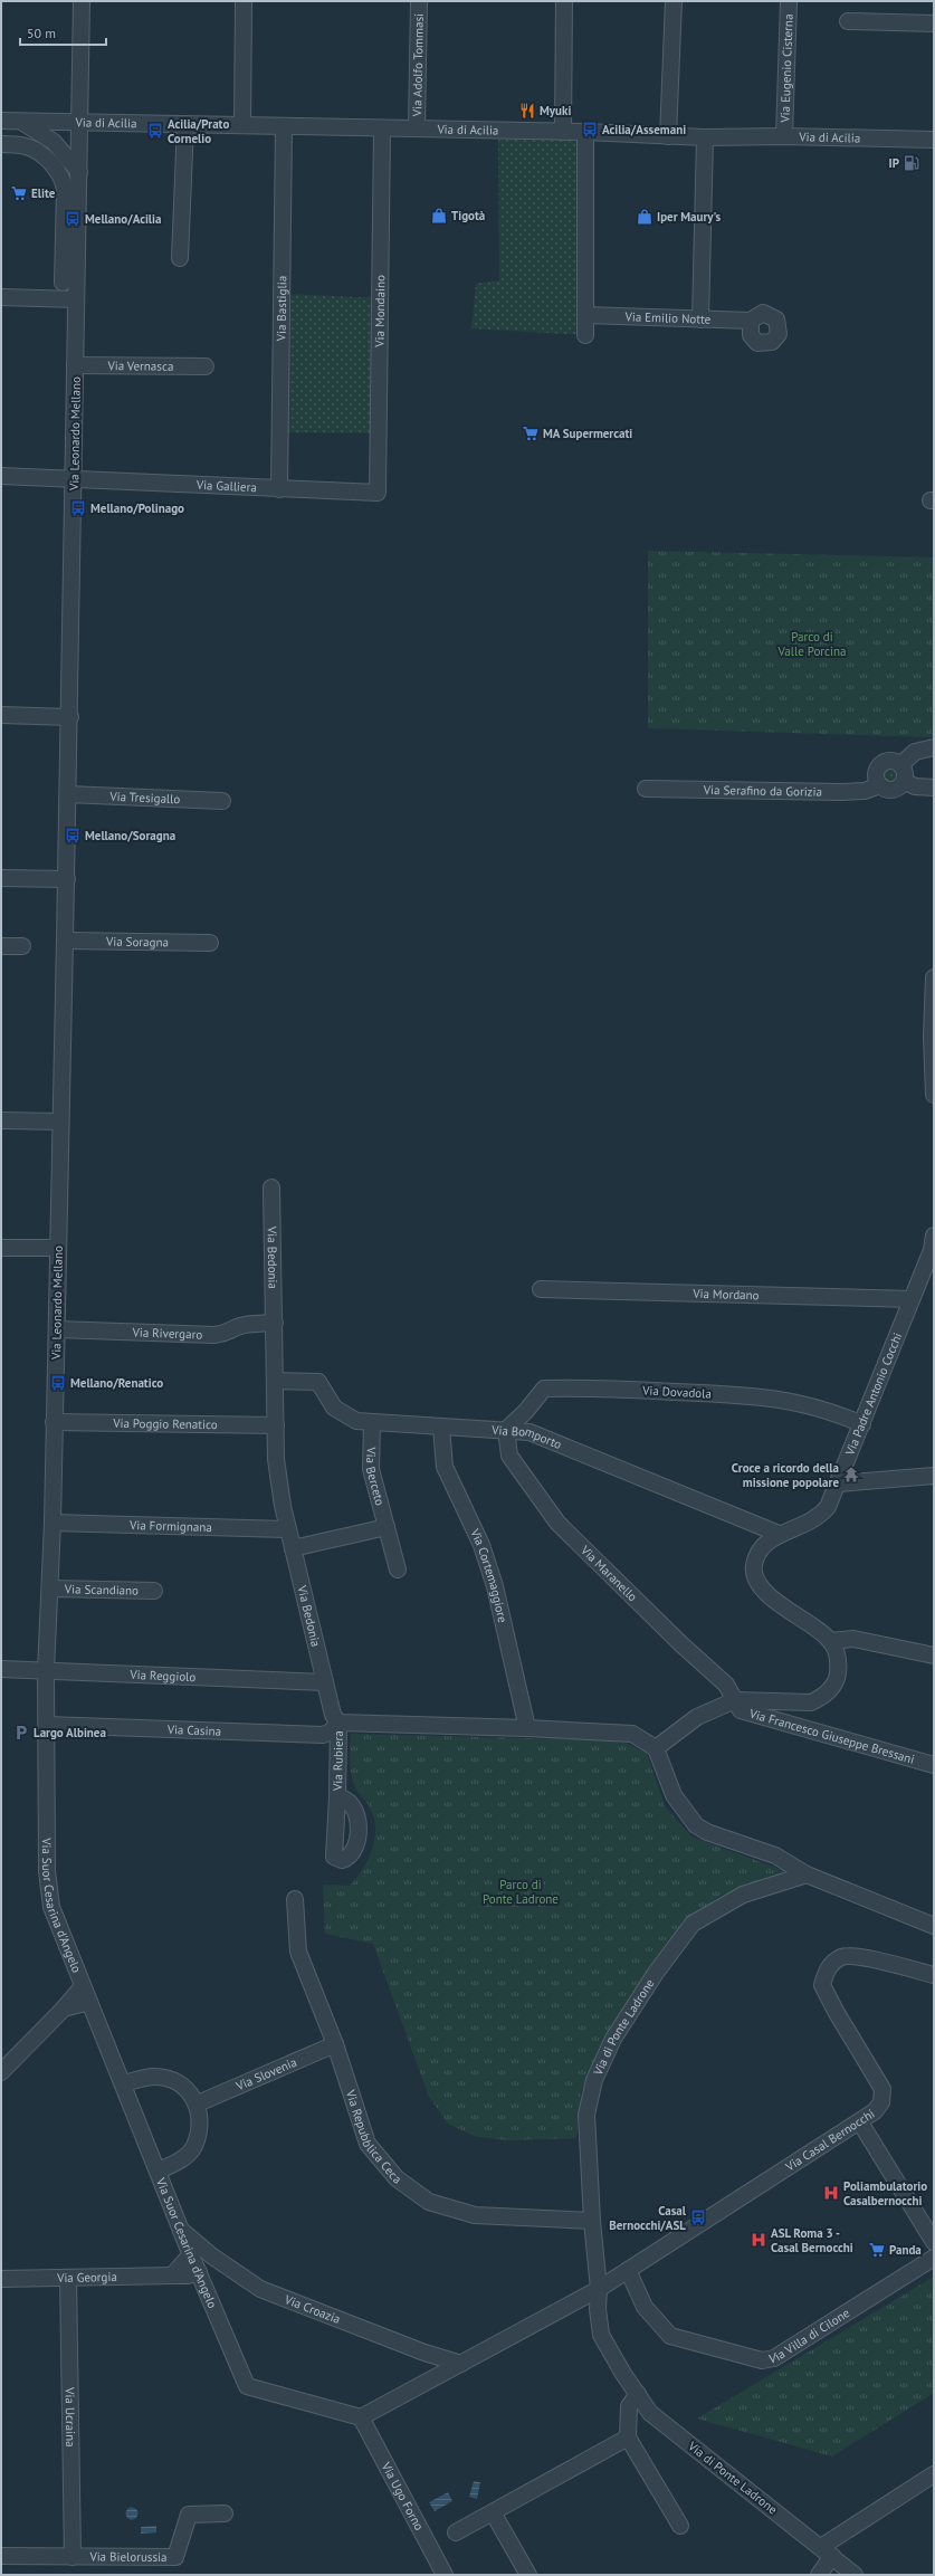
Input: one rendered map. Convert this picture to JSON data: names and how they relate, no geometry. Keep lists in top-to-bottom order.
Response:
{
  "streets": {
    "street": [
      "Via Adolfo Tommasi",
      "Via Eugenio Cisterna",
      "Via di Acilia",
      "Via Bastiglia",
      "Via Mondaino",
      "Via Emilio Notte",
      "Via Vernasca",
      "Via Leonardo Mellano",
      "Via Galliera",
      "Via Serafino da Gorizia",
      "Via Tresigallo",
      "Via Soragna",
      "Via Bedonia",
      "Via Mordano",
      "Via Rivergaro",
      "Via Dovadola",
      "Via Padre Antonio Cocchi",
      "Via Poggio Renatico",
      "Via Bomporto",
      "Via Berceto",
      "Via Formignana",
      "Via Maranello",
      "Via Cortemaggiore",
      "Via Scandiano",
      "Via Reggiolo",
      "Via Casina",
      "Via Francesco Giuseppe Bressani",
      "Via Rubiera",
      "Via Suor Cesarina d'Angelo",
      "Via di Ponte Ladrone",
      "Via Slovenia",
      "Via Repubblica Ceca",
      "Via Casal Bernocchi",
      "Via Georgia",
      "Via Croazia",
      "Via Villa di Cilone",
      "Via Ucraina",
      "Via Ugo Forno",
      "Via Bielorussia"
    ]
  },
  "crossings": [
    ["Via Adolfo Tommasi", "Via di Acilia"],
    ["Via Eugenio Cisterna", "Via di Acilia"],
    ["Via di Acilia", "Via Bastiglia"],
    ["Via di Acilia", "Via Mondaino"],
    ["Via di Acilia", "Via Leonardo Mellano"],
    ["Via Bastiglia", "Via Galliera"],
    ["Via Mondaino", "Via Galliera"],
    ["Via Vernasca", "Via Leonardo Mellano"],
    ["Via Leonardo Mellano", "Via Galliera"],
    ["Via Leonardo Mellano", "Via Tresigallo"],
    ["Via Leonardo Mellano", "Via Soragna"],
    ["Via Leonardo Mellano", "Via Rivergaro"],
    ["Via Leonardo Mellano", "Via Poggio Renatico"],
    ["Via Leonardo Mellano", "Via Formignana"],
    ["Via Leonardo Mellano", "Via Scandiano"],
    ["Via Leonardo Mellano", "Via Reggiolo"],
    ["Via Leonardo Mellano", "Via Casina"],
    ["Via Leonardo Mellano", "Via Suor Cesarina d'Angelo"],
    ["Via Bedonia", "Via Rivergaro"],
    ["Via Bedonia", "Via Poggio Renatico"],
    ["Via Bedonia", "Via Bomporto"],
    ["Via Bedonia", "Via Formignana"],
    ["Via Bedonia", "Via Reggiolo"],
    ["Via Bedonia", "Via Casina"],
    ["Via Bedonia", "Via Rubiera"],
    ["Via Mordano", "Via Padre Antonio Cocchi"],
    ["Via Dovadola", "Via Padre Antonio Cocchi"],
    ["Via Dovadola", "Via Bomporto"],
    ["Via Dovadola", "Via Maranello"],
    ["Via Padre Antonio Cocchi", "Via Bomporto"],
    ["Via Bomporto", "Via Berceto"],
    ["Via Bomporto", "Via Maranello"],
    ["Via Bomporto", "Via Cortemaggiore"],
    ["Via Maranello", "Via Francesco Giuseppe Bressani"],
    ["Via Casina", "Via Rubiera"],
    ["Via Casina", "Via Suor Cesarina d'Angelo"],
    ["Via Suor Cesarina d'Angelo", "Via Georgia"],
    ["Via Suor Cesarina d'Angelo", "Via Croazia"],
    ["Via Suor Cesarina d'Angelo", "Via Ugo Forno"],
    ["Via di Ponte Ladrone", "Via Repubblica Ceca"],
    ["Via di Ponte Ladrone", "Via Casal Bernocchi"],
    ["Via Slovenia", "Via Repubblica Ceca"],
    ["Via Casal Bernocchi", "Via Villa di Cilone"],
    ["Via Georgia", "Via Ucraina"],
    ["Via Ucraina", "Via Bielorussia"]
  ],
  "parks": ["Parco di Valle Porcina", "Parco di Ponte Ladrone"],
  "places": {
    "restaurant": ["Myuki"],
    "bus stop": [
      "Acilia/Assemani",
      "Acilia/Prato Cornelio",
      "Mellano/Acilia",
      "Mellano/Polinago",
      "Mellano/Soragna",
      "Mellano/Renatico",
      "Casal Bernocchi/ASL"
    ],
    "fuel station": ["IP"],
    "supermarket": ["Elite", "MA Supermercati", "Panda"],
    "shop": ["Tigotà", "Iper Maury's"],
    "temple": ["Croce a ricordo della missione popolare"],
    "parking": ["Largo Albinea"],
    "hospital": ["Poliambulatorio Casalbernocchi", "ASL Roma 3 - Casal Bernocchi"]
  },
  "scale_bar": "50 m"
}
